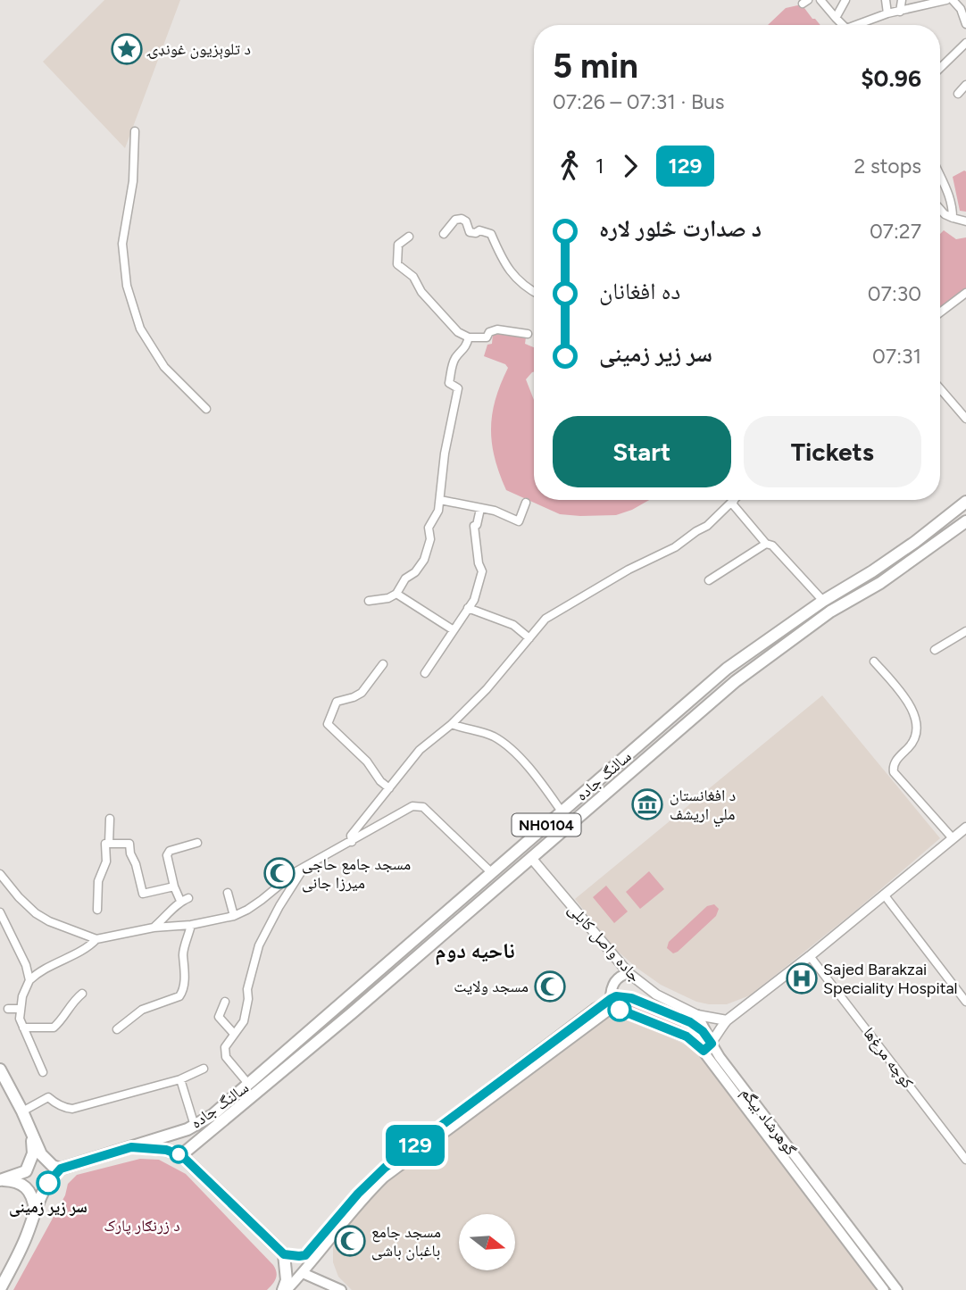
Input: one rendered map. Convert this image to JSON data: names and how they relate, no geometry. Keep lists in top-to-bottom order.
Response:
{
  "streets": {
    "highway": ["سالنگ جاده", "NH0104"],
    "main road": ["گوهرشاد بیگم"],
    "street": ["جاده واصل کابلی", "کوچه مرغ‌ها"]
  },
  "crossings": [
    ["سالنگ جاده", "NH0104"],
    ["سالنگ جاده", "جاده واصل کابلی"]
  ],
  "districts": ["ناحیه دوم"],
  "parks": ["د زرنګار پارک"],
  "places": {
    "place": ["د تلوېزیون غونډۍ"],
    "museum": ["د افغانستان ملي اریشف"],
    "mosque": ["مسجد جامع حاجی میرزا جانی", "مسجد ولایت", "مسجد جامع باغبان باشی"],
    "hospital": ["Sajed Barakzai Speciality Hospital"],
    "other": ["سر زیر زمینی"]
  },
  "lines": ["bus line 129"],
  "north": "right",
  "page": {
    "on_map": "129",
    "heading": ["5 min", "07:26 – 07:31 · Bus", "$0.96"],
    "legs": ["1", "129", "2 stops"],
    "list": [
      {
        "name": "د صدارت څلور لاره",
        "value": "07:27"
      },
      {
        "name": "ده افغانان",
        "value": "07:30"
      },
      {
        "name": "سر زیر زمینی",
        "value": "07:31"
      }
    ],
    "buttons": ["Start", "Tickets"]
  }
}
